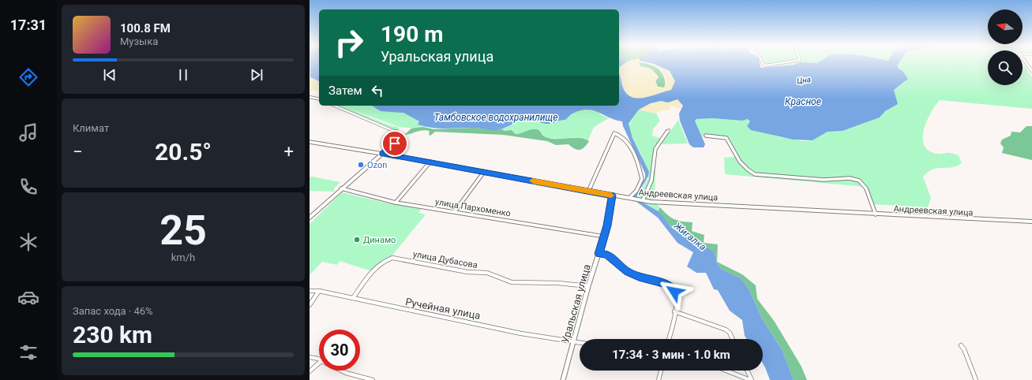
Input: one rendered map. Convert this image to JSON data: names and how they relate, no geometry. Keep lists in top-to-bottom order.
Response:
{
  "streets": {
    "street": [
      "Андреевская улица",
      "улица Пархоменко",
      "улица Дубасова",
      "Уральская улица",
      "Ручейная улица"
    ]
  },
  "crossings": [
    ["Андреевская улица", "Уральская улица"],
    ["улица Пархоменко", "Уральская улица"],
    ["улица Дубасова", "Уральская улица"],
    ["улица Дубасова", "Ручейная улица"],
    ["Уральская улица", "Ручейная улица"]
  ],
  "water": [
    "Цна",
    "Красное",
    "Тамбовское водохранилище",
    "Жигалка"
  ],
  "places": ["Ozon", "Динамо"],
  "north": "left",
  "page": {
    "tabs": "17:31",
    "turn": ["190 m", "Уральская улица"],
    "song": ["100.8 FM", "Музыка"],
    "then": "Затем",
    "tile": [
      "Климат",
      ["25", "km/h"],
      ["Запас хода · 46%", "230 km"]
    ],
    "heat": ["−", "20.5°", "+"],
    "limit": "30",
    "trip": "17:34 · 3 мин · 1.0 km"
  }
}
